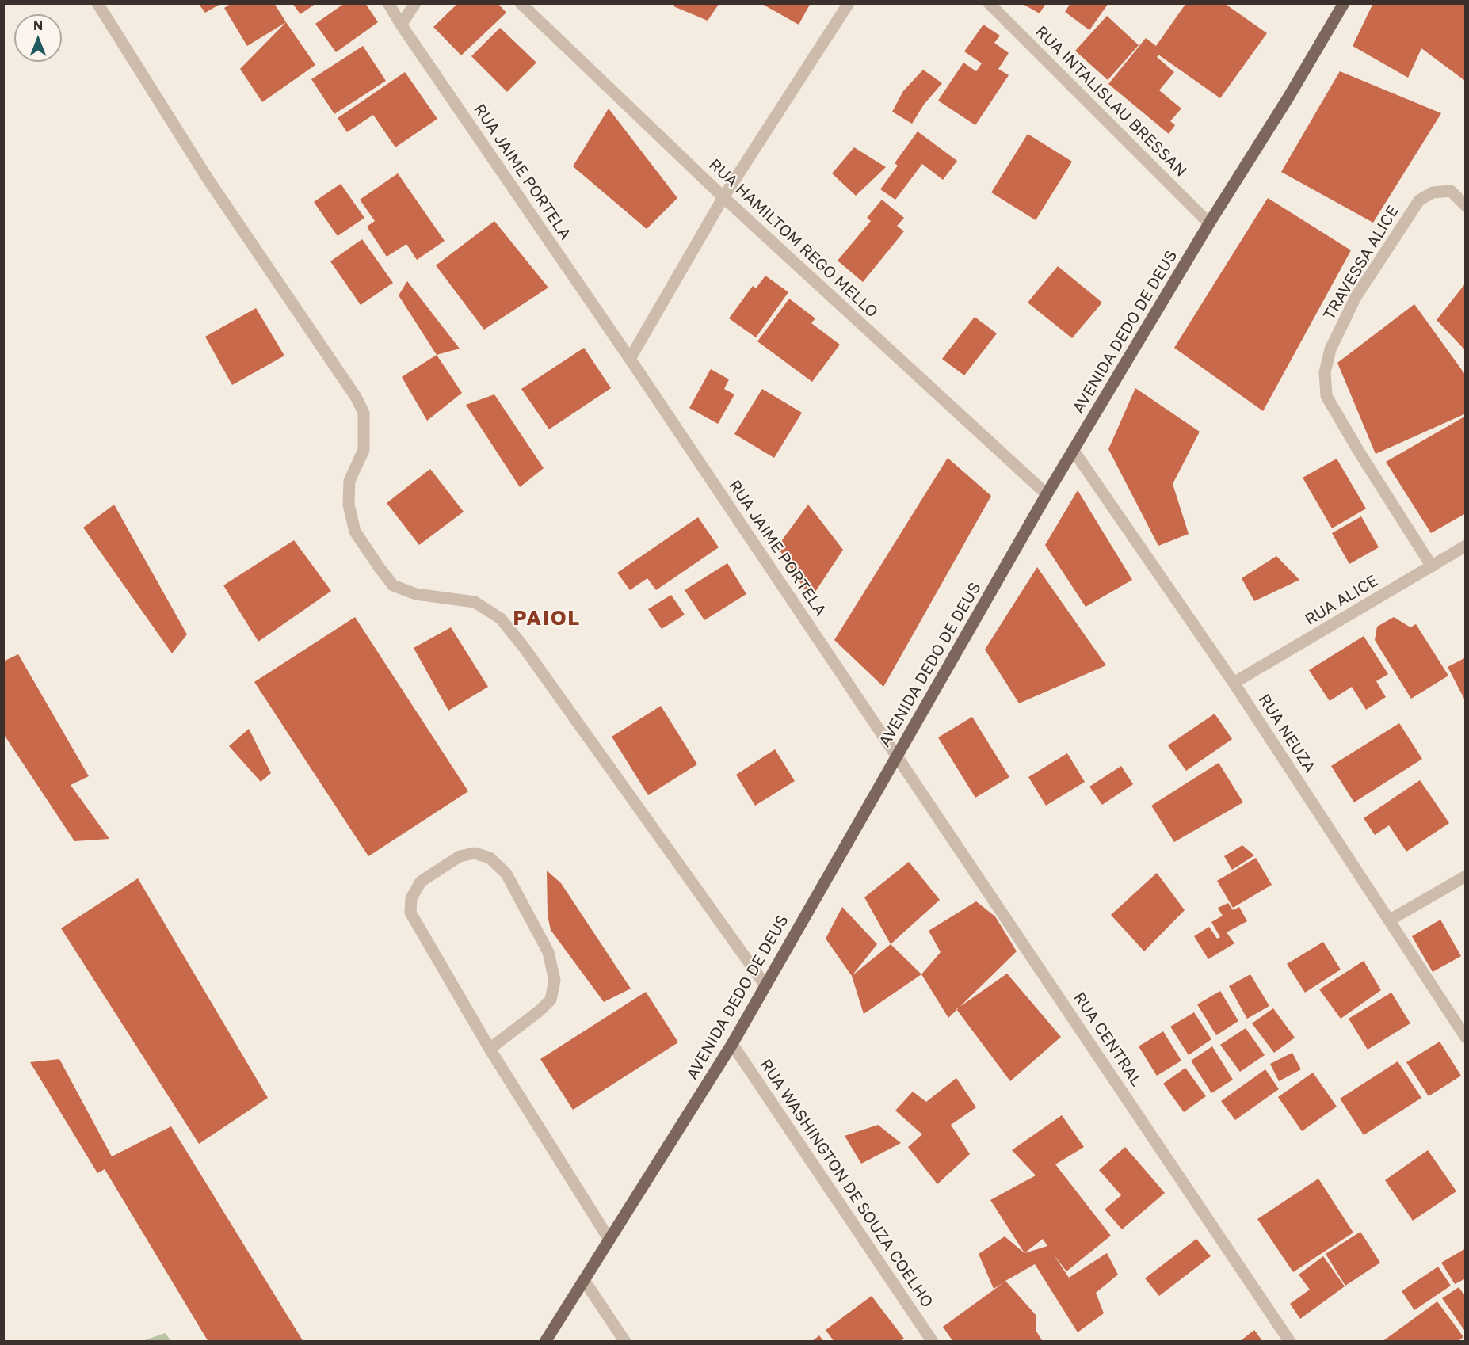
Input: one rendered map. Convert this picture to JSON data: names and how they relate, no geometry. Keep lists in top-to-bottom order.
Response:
{
  "streets": {
    "main road": ["AVENIDA DEDO DE DEUS"],
    "street": [
      "RUA INTALISLAU BRESSAN",
      "RUA JAIME PORTELA",
      "RUA HAMILTOM REGO MELLO",
      "TRAVESSA ALICE",
      "RUA ALICE",
      "RUA NEUZA",
      "RUA CENTRAL",
      "RUA WASHINGTON DE SOUZA COELHO"
    ]
  },
  "crossings": [
    ["RUA INTALISLAU BRESSAN", "AVENIDA DEDO DE DEUS"],
    ["RUA JAIME PORTELA", "AVENIDA DEDO DE DEUS"],
    ["RUA JAIME PORTELA", "RUA CENTRAL"],
    ["RUA HAMILTOM REGO MELLO", "AVENIDA DEDO DE DEUS"],
    ["TRAVESSA ALICE", "RUA ALICE"],
    ["AVENIDA DEDO DE DEUS", "RUA NEUZA"],
    ["AVENIDA DEDO DE DEUS", "RUA CENTRAL"],
    ["AVENIDA DEDO DE DEUS", "RUA WASHINGTON DE SOUZA COELHO"],
    ["RUA ALICE", "RUA NEUZA"]
  ],
  "districts": ["PAIOL"],
  "north": "top"
}
